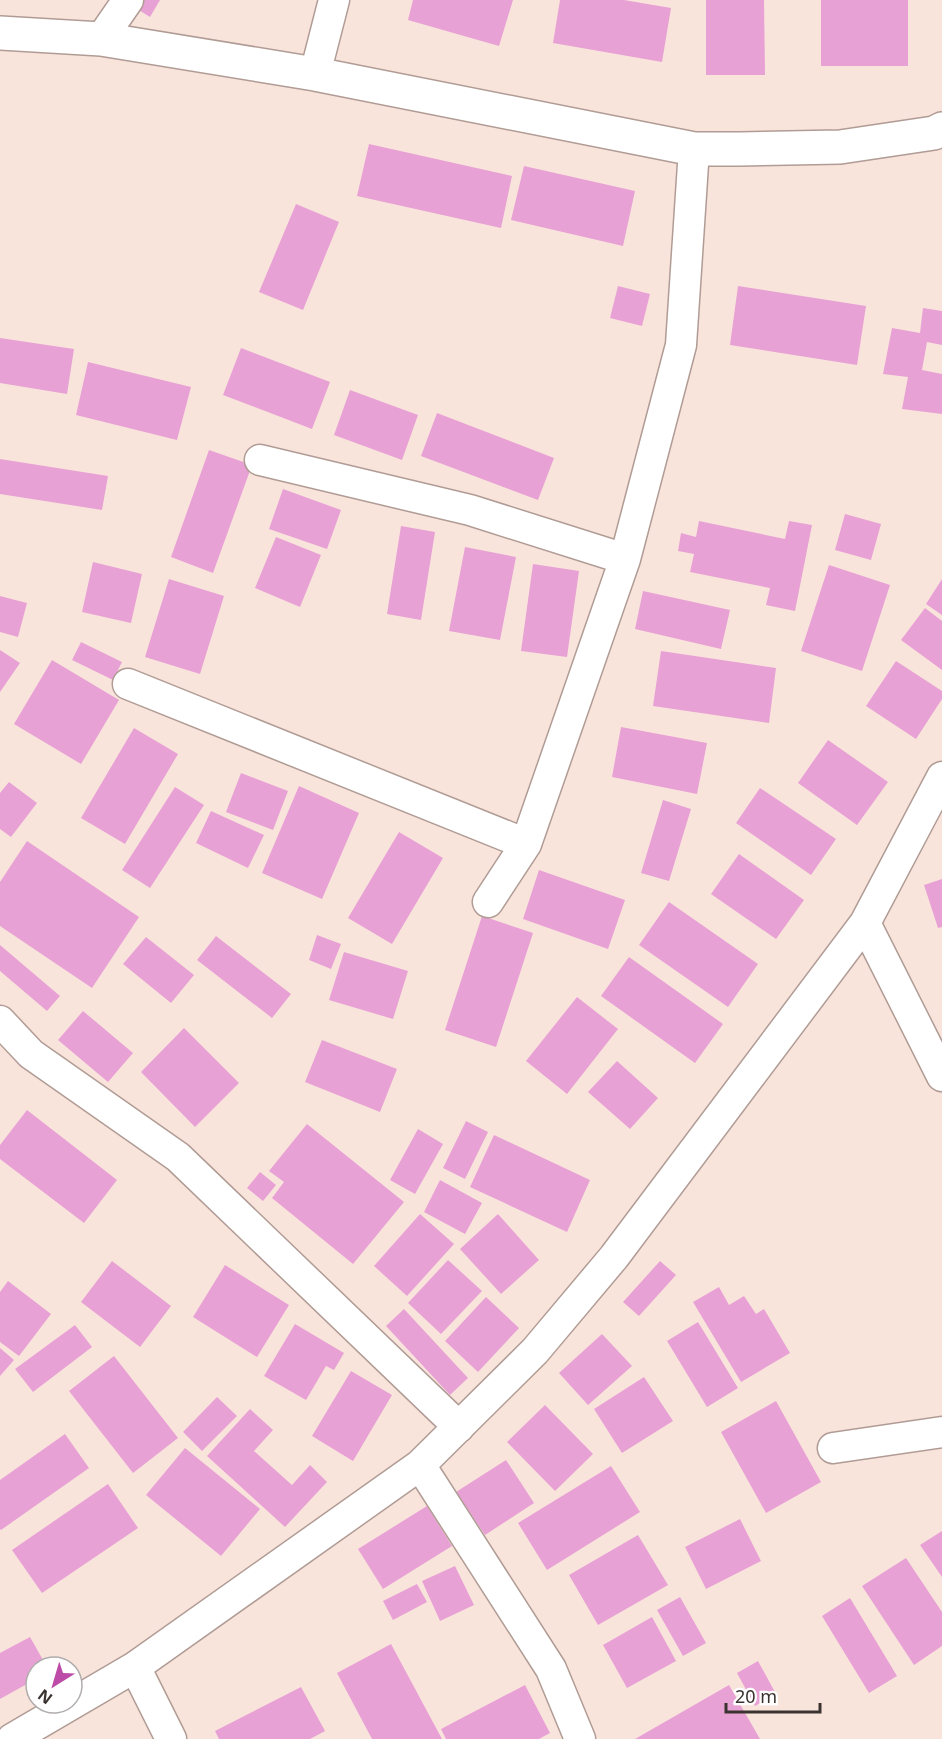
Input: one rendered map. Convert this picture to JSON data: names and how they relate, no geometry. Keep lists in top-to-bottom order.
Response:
{
  "scale_bar": "20 m",
  "north": "bottom left"
}
